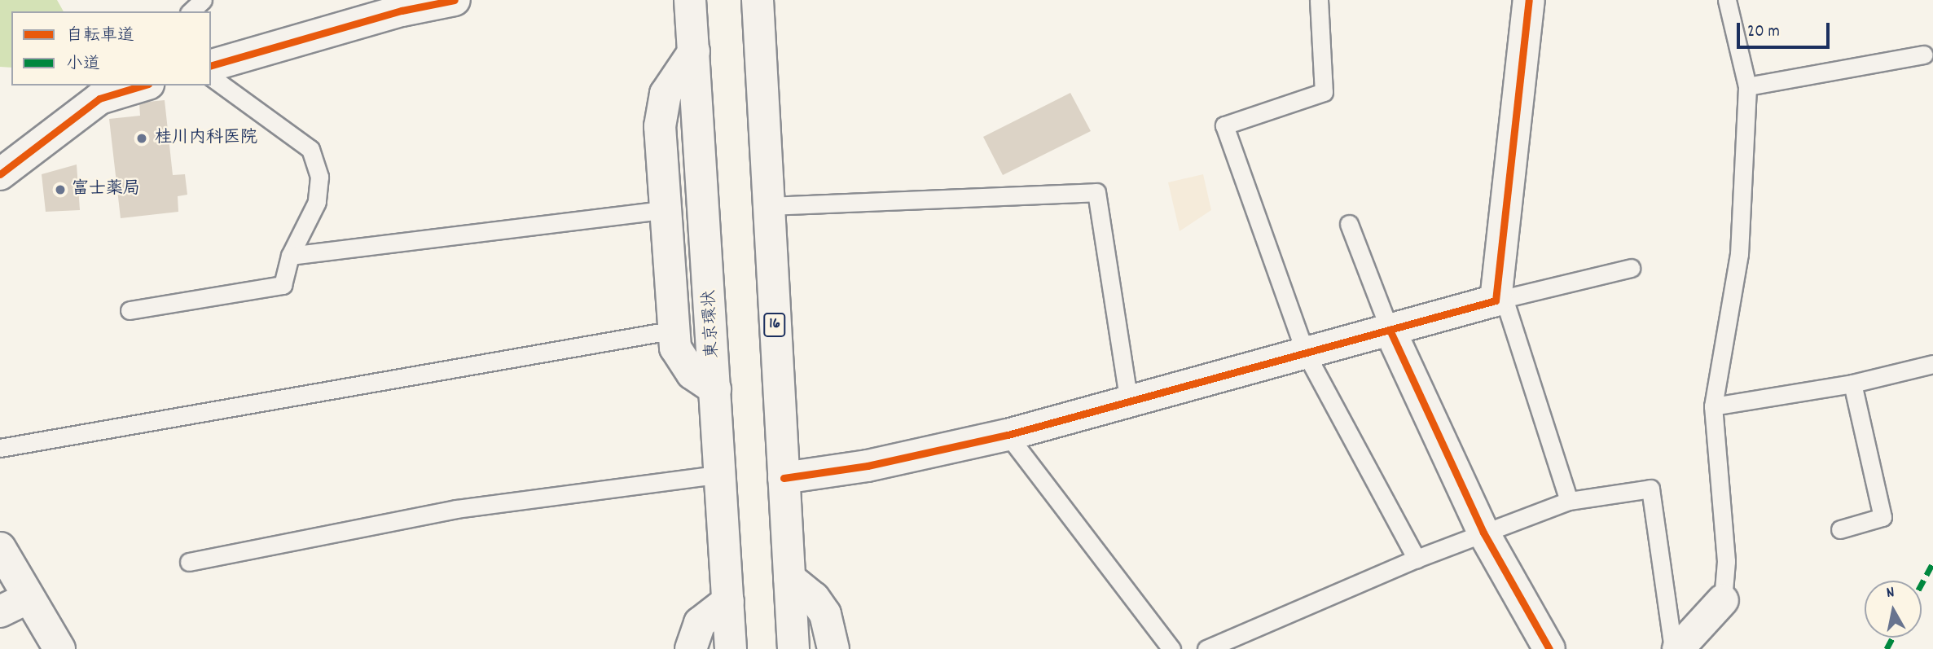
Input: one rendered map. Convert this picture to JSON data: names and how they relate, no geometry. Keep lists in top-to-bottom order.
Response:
{
  "streets": {
    "main road": ["東京環状", "16"]
  },
  "places": ["桂川内科医院", "富士薬局"],
  "legend": ["自転車道", "小道"],
  "scale_bar": "20 m",
  "north": "top"
}
